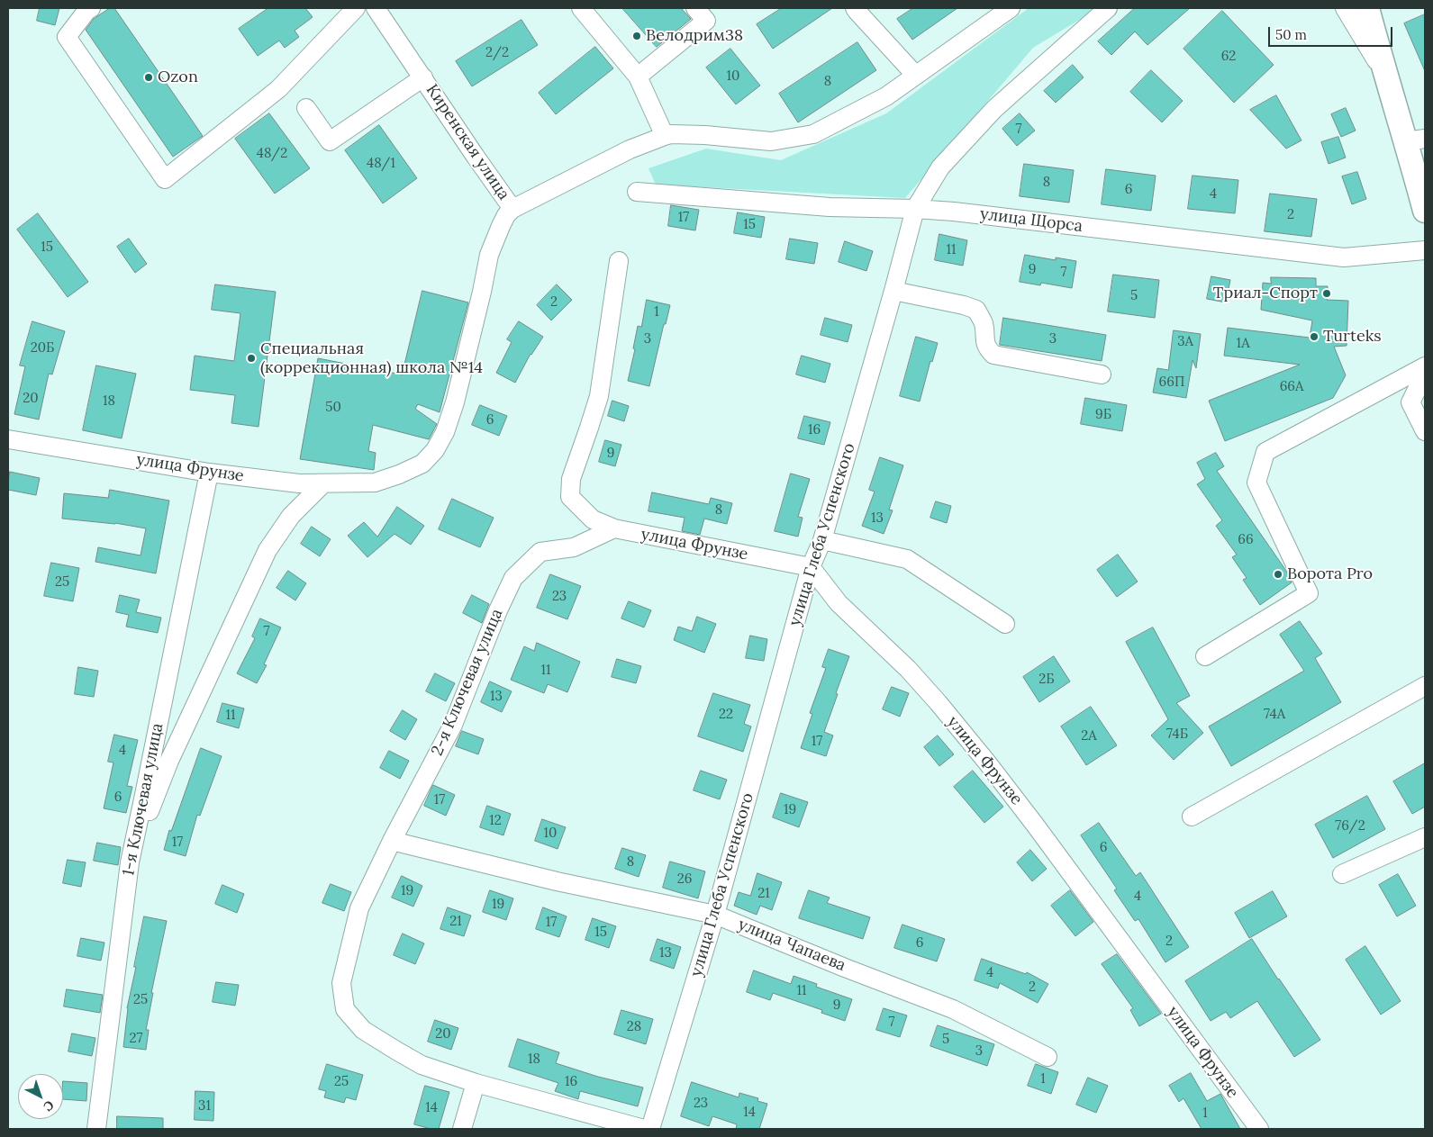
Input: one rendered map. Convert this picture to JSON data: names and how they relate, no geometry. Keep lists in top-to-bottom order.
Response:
{
  "streets": {
    "street": [
      "Киренская улица",
      "улица Щорса",
      "улица Фрунзе",
      "улица Глеба Успенского",
      "2-я Ключевая улица",
      "1-я Ключевая улица",
      "улица Чапаева"
    ]
  },
  "crossings": [
    ["Киренская улица", "улица Фрунзе"],
    ["улица Щорса", "улица Глеба Успенского"],
    ["улица Фрунзе", "улица Глеба Успенского"],
    ["улица Фрунзе", "2-я Ключевая улица"],
    ["улица Фрунзе", "1-я Ключевая улица"],
    ["улица Глеба Успенского", "улица Чапаева"],
    ["2-я Ключевая улица", "улица Чапаева"]
  ],
  "places": [
    "Велодрим38",
    "Ozon",
    "Триал-Спорт",
    "Turteks",
    "Специальная (коррекционная) школа №14",
    "Ворота Pro"
  ],
  "house_numbers": [
    "2/2",
    "62",
    "10",
    "8",
    "7",
    "48/2",
    "48/1",
    "8",
    "6",
    "4",
    "2",
    "17",
    "15",
    "15",
    "11",
    "9",
    "7",
    "5",
    "2",
    "1",
    "3",
    "3",
    "3А",
    "1А",
    "20Б",
    "66П",
    "66А",
    "20",
    "18",
    "50",
    "9Б",
    "6",
    "16",
    "9",
    "8",
    "13",
    "66",
    "25",
    "23",
    "7",
    "11",
    "2Б",
    "13",
    "22",
    "74А",
    "11",
    "74Б",
    "2А",
    "17",
    "4",
    "6",
    "17",
    "19",
    "12",
    "76/2",
    "10",
    "17",
    "6",
    "8",
    "26",
    "19",
    "21",
    "4",
    "19",
    "21",
    "17",
    "15",
    "2",
    "6",
    "13",
    "4",
    "2",
    "11",
    "25",
    "9",
    "7",
    "28",
    "20",
    "27",
    "5",
    "3",
    "18",
    "1",
    "25",
    "16",
    "23",
    "31",
    "14",
    "14",
    "1"
  ],
  "scale_bar": "50 m",
  "north": "bottom right"
}
